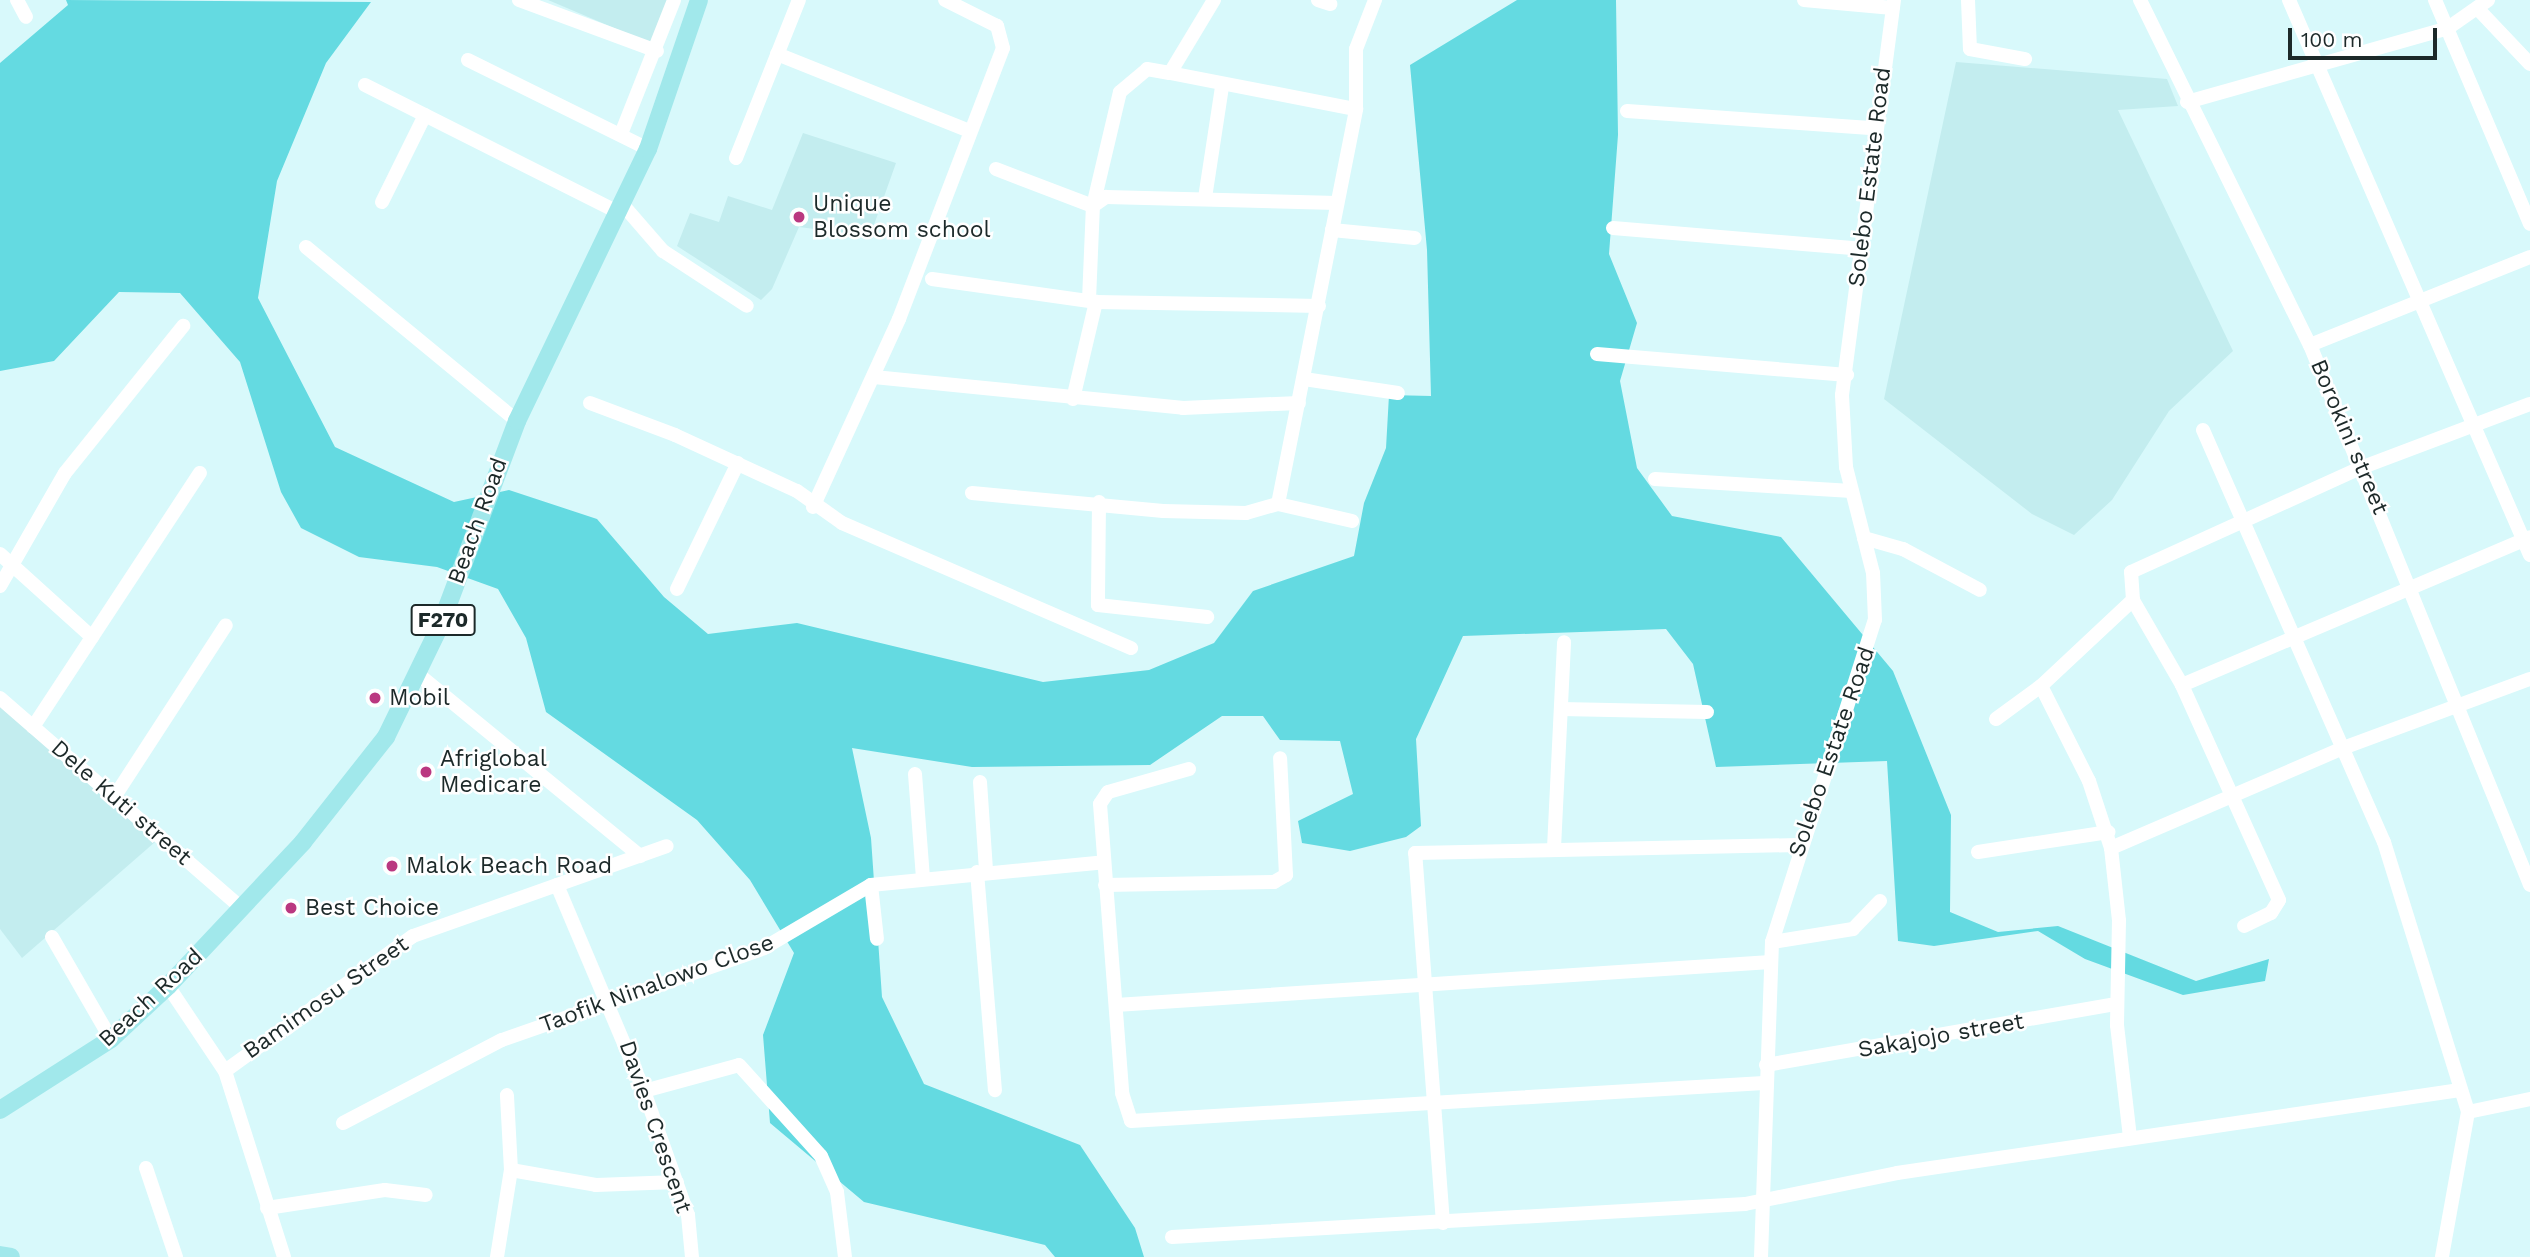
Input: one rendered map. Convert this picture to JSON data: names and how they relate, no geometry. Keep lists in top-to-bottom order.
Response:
{
  "streets": {
    "main road": ["Beach Road", "F270"],
    "street": [
      "Solebo Estate Road",
      "Borokini street",
      "Dele Kuti street",
      "Taofik Ninalowo Close",
      "Bamimosu Street",
      "Sakajojo street",
      "Davies Crescent"
    ]
  },
  "crossings": [
    ["Solebo Estate Road", "Sakajojo street"],
    ["Beach Road", "Dele Kuti street"],
    ["Taofik Ninalowo Close", "Davies Crescent"],
    ["Bamimosu Street", "Davies Crescent"]
  ],
  "places": [
    "Unique Blossom school",
    "Mobil",
    "Afriglobal Medicare",
    "Malok Beach Road",
    "Best Choice"
  ],
  "scale_bar": "100 m"
}
